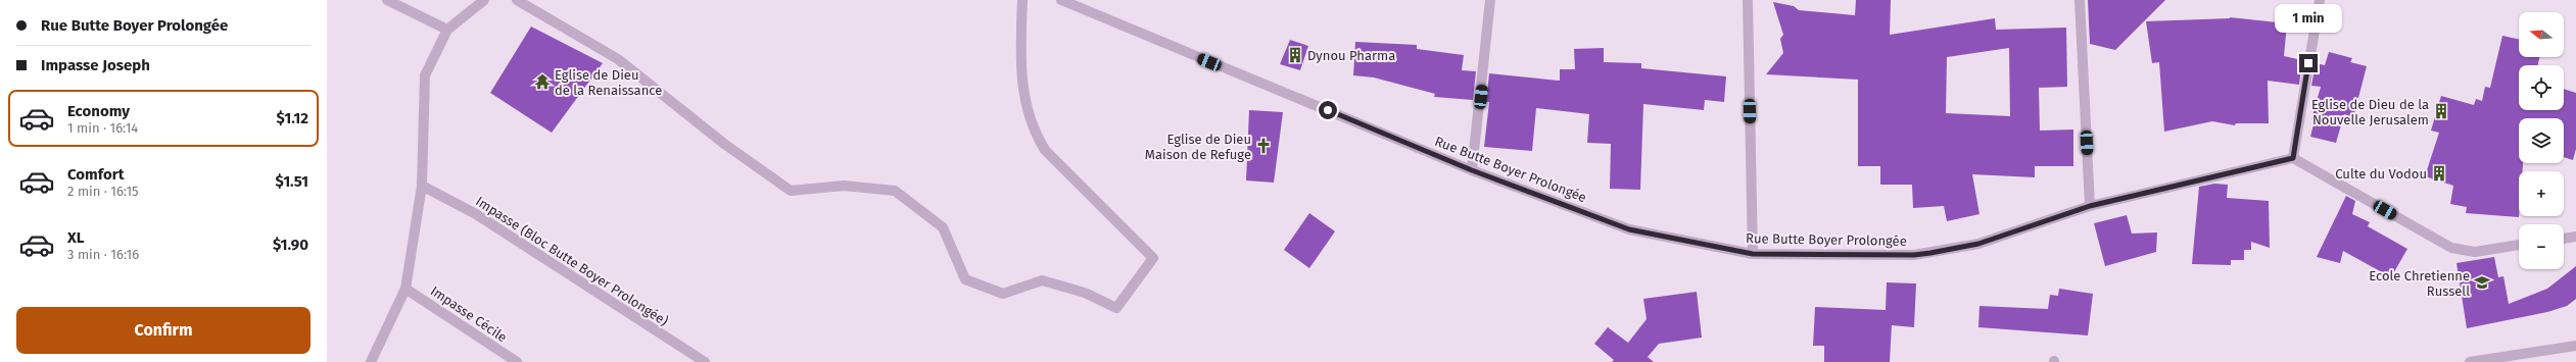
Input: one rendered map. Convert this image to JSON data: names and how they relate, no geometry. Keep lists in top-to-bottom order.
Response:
{
  "streets": {
    "street": ["Rue Butte Boyer Prolongée", "Impasse (Bloc Butte Boyer Prolongée)", "Impasse Cécile"]
  },
  "places": {
    "building": ["Dynou Pharma", "Eglise de Dieu de la Nouvelle Jerusalem", "Culte du Vodou"],
    "temple": ["Eglise de Dieu de la Renaissance"],
    "church": ["Eglise de Dieu Maison de Refuge"],
    "school or university": ["Ecole Chretienne Russell"]
  },
  "north": "left",
  "page": {
    "banner": ["Rue Butte Boyer Prolongée", "Impasse Joseph"],
    "bubble": "1 min",
    "map_buttons": ["+", "−"],
    "list": [
      {
        "name": "Economy",
        "note": "1 min · 16:14",
        "value": "$1.12"
      },
      {
        "name": "Comfort",
        "note": "2 min · 16:15",
        "value": "$1.51"
      },
      {
        "name": "XL",
        "note": "3 min · 16:16",
        "value": "$1.90"
      }
    ],
    "buttons": "Confirm"
  }
}
